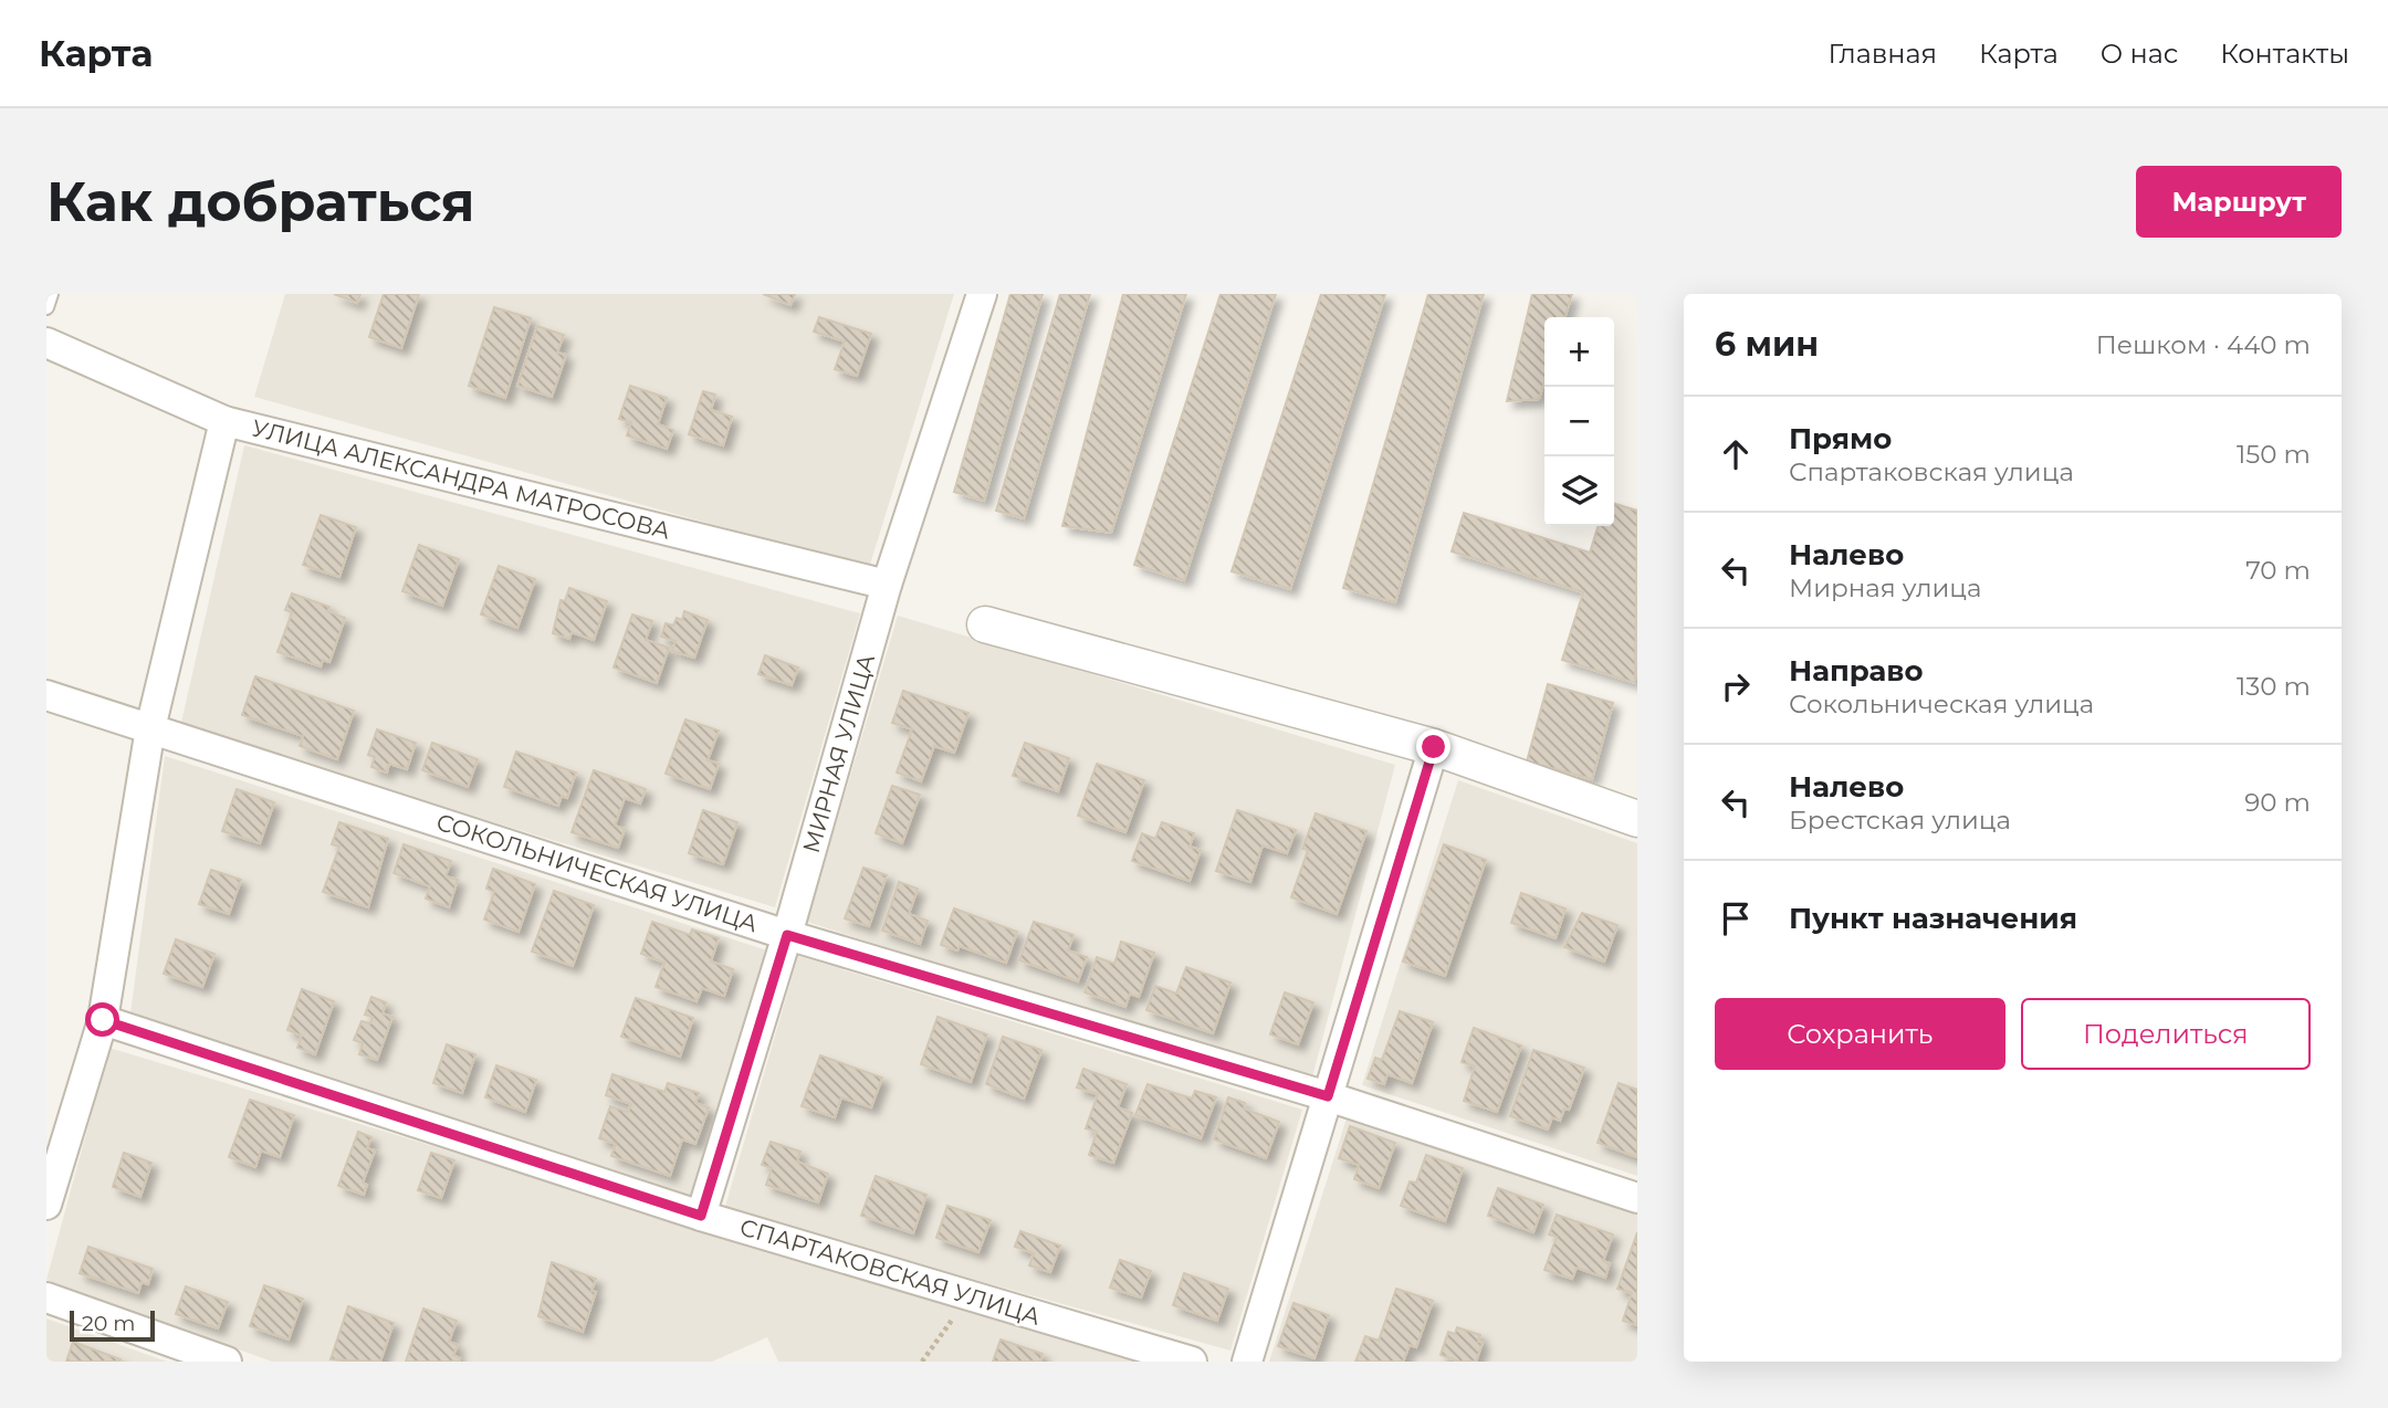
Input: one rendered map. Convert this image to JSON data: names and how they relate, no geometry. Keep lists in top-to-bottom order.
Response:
{
  "streets": {
    "street": [
      "УЛИЦА АЛЕКСАНДРА МАТРОСОВА",
      "МИРНАЯ УЛИЦА",
      "СОКОЛЬНИЧЕСКАЯ УЛИЦА",
      "СПАРТАКОВСКАЯ УЛИЦА"
    ]
  },
  "crossings": [
    ["УЛИЦА АЛЕКСАНДРА МАТРОСОВА", "МИРНАЯ УЛИЦА"],
    ["МИРНАЯ УЛИЦА", "СОКОЛЬНИЧЕСКАЯ УЛИЦА"],
    ["МИРНАЯ УЛИЦА", "СПАРТАКОВСКАЯ УЛИЦА"]
  ],
  "scale_bar": "20 m",
  "page": {
    "header": "Карта",
    "nav": [
      "Главная",
      "Карта",
      "О нас",
      "Контакты"
    ],
    "buttons": [
      "Маршрут",
      ["Сохранить", "Поделиться"]
    ],
    "title": "Как добраться",
    "heading": ["6 мин", "Пешком · 440 m"],
    "map_buttons": ["+", "−"],
    "list": [
      ["Прямо", "Спартаковская улица", "150 m"],
      ["Налево", "Мирная улица", "70 m"],
      ["Направо", "Сокольническая улица", "130 m"],
      ["Налево", "Брестская улица", "90 m"],
      "Пункт назначения"
    ],
    "scale": "20 m"
  }
}
